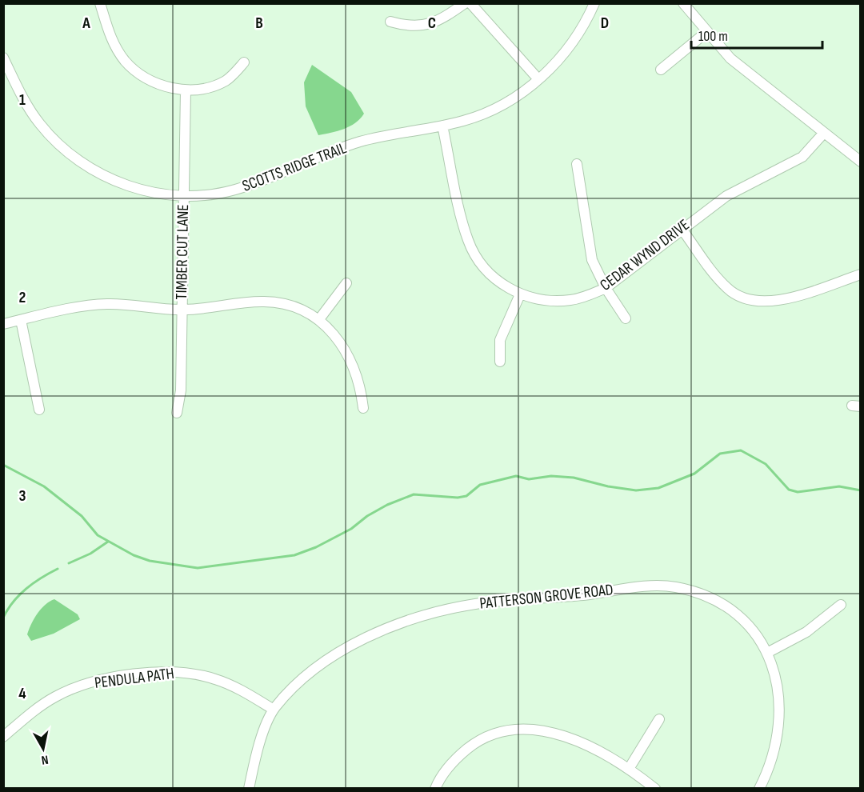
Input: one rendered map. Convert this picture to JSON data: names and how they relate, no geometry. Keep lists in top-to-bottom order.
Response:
{
  "streets": {
    "street": [
      "SCOTTS RIDGE TRAIL",
      "TIMBER CUT LANE",
      "CEDAR WYND DRIVE",
      "PATTERSON GROVE ROAD",
      "PENDULA PATH"
    ]
  },
  "crossings": [
    ["SCOTTS RIDGE TRAIL", "TIMBER CUT LANE"],
    ["SCOTTS RIDGE TRAIL", "CEDAR WYND DRIVE"],
    ["PATTERSON GROVE ROAD", "PENDULA PATH"]
  ],
  "scale_bar": "100 m",
  "north": "bottom",
  "grid": {
    "columns": [
      "A",
      "B",
      "C",
      "D"
    ],
    "rows": [
      "1",
      "2",
      "3",
      "4"
    ]
  }
}
